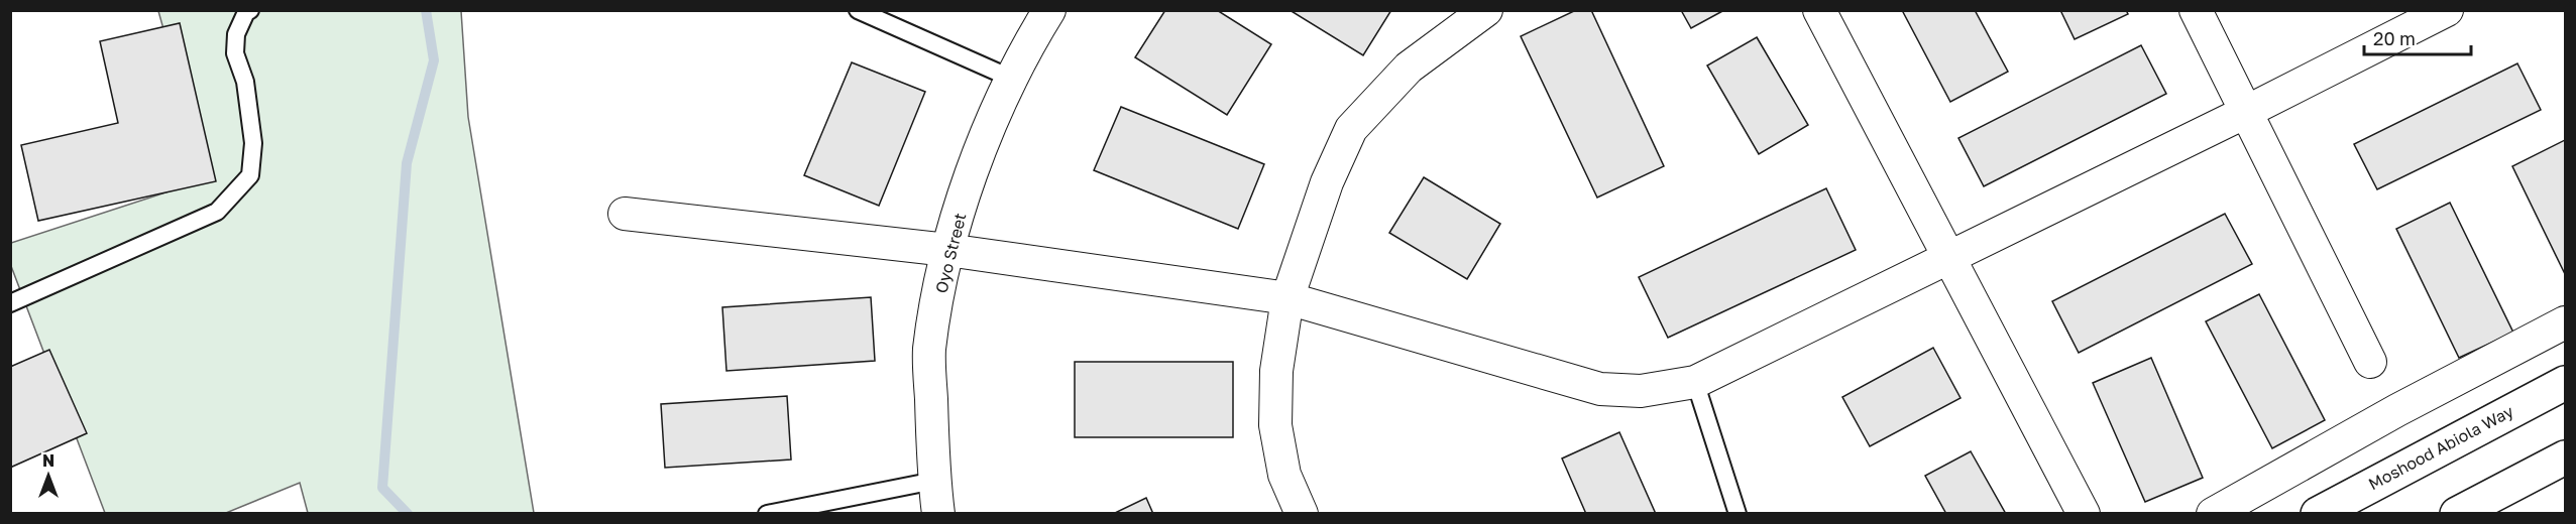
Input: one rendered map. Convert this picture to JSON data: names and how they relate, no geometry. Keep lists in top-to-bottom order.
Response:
{
  "streets": {
    "main road": ["Moshood Abiola Way"],
    "street": ["Oyo Street"]
  },
  "scale_bar": "20 m",
  "north": "top"
}
